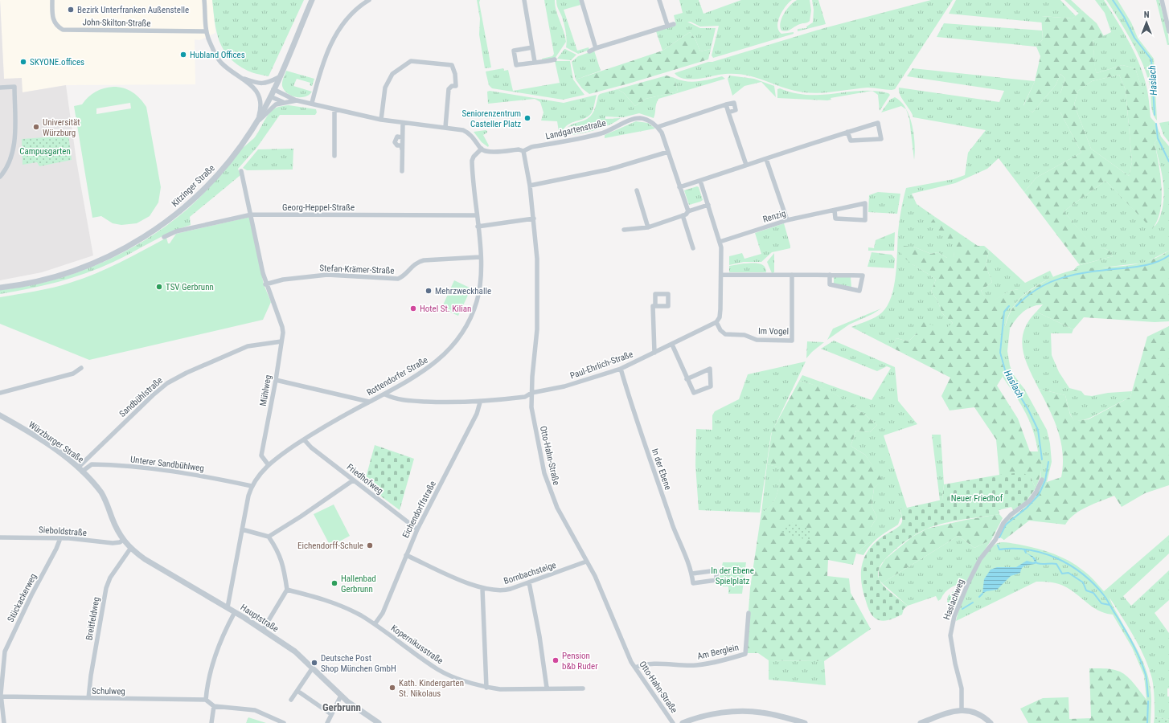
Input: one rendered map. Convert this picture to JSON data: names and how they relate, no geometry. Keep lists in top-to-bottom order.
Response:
{
  "streets": {
    "street": [
      "John-Skilton-Straße",
      "Landgartenstraße",
      "Kitzinger Straße",
      "Georg-Heppel-Straße",
      "Renzig",
      "Stefan-Krämer-Straße",
      "Im Vogel",
      "Paul-Ehrlich-Straße",
      "Rottendorfer Straße",
      "Mühlweg",
      "Sandbühlstraße",
      "Würzburger Straße",
      "Otto-Hahn-Straße",
      "Unterer Sandbühlweg",
      "In der Ebene",
      "Friedhofweg",
      "Eichendorffstraße",
      "Sieboldstraße",
      "Bornbachsteige",
      "Stückackerweg",
      "Haslachweg",
      "Hauptstraße",
      "Breitfeldweg",
      "Kopernikusstraße",
      "Am Berglein",
      "Schulweg"
    ]
  },
  "crossings": [
    ["Landgartenstraße", "Otto-Hahn-Straße"],
    ["Georg-Heppel-Straße", "Rottendorfer Straße"],
    ["Georg-Heppel-Straße", "Mühlweg"],
    ["Stefan-Krämer-Straße", "Rottendorfer Straße"],
    ["Stefan-Krämer-Straße", "Mühlweg"],
    ["Im Vogel", "Paul-Ehrlich-Straße"],
    ["Paul-Ehrlich-Straße", "Rottendorfer Straße"],
    ["Paul-Ehrlich-Straße", "Otto-Hahn-Straße"],
    ["Paul-Ehrlich-Straße", "In der Ebene"],
    ["Paul-Ehrlich-Straße", "Eichendorffstraße"],
    ["Rottendorfer Straße", "Mühlweg"],
    ["Rottendorfer Straße", "Friedhofweg"],
    ["Mühlweg", "Sandbühlstraße"],
    ["Sandbühlstraße", "Würzburger Straße"],
    ["Sandbühlstraße", "Unterer Sandbühlweg"],
    ["Würzburger Straße", "Unterer Sandbühlweg"],
    ["Würzburger Straße", "Sieboldstraße"],
    ["Würzburger Straße", "Hauptstraße"],
    ["Otto-Hahn-Straße", "Bornbachsteige"],
    ["Otto-Hahn-Straße", "Am Berglein"],
    ["Friedhofweg", "Eichendorffstraße"],
    ["Eichendorffstraße", "Bornbachsteige"],
    ["Eichendorffstraße", "Kopernikusstraße"],
    ["Sieboldstraße", "Stückackerweg"],
    ["Sieboldstraße", "Hauptstraße"],
    ["Stückackerweg", "Schulweg"],
    ["Hauptstraße", "Breitfeldweg"],
    ["Breitfeldweg", "Schulweg"]
  ],
  "districts": ["Gerbrunn"],
  "water": ["Haslach"],
  "parks": ["Campusgarten", "Neuer Friedhof", "In der Ebene Spielplatz"],
  "places": [
    "Bezirk Unterfranken Außenstelle",
    "Hubland Offices",
    "SKYONE.offices",
    "Seniorenzentrum Casteller Platz",
    "Universität Würzburg",
    "TSV Gerbrunn",
    "Mehrzweckhalle",
    "Hotel St. Kilian",
    "Eichendorff-Schule",
    "Hallenbad Gerbrunn",
    "Pension b&b Ruder",
    "Deutsche Post Shop München GmbH",
    "Kath. Kindergarten St. Nikolaus"
  ],
  "north": "top"
}
